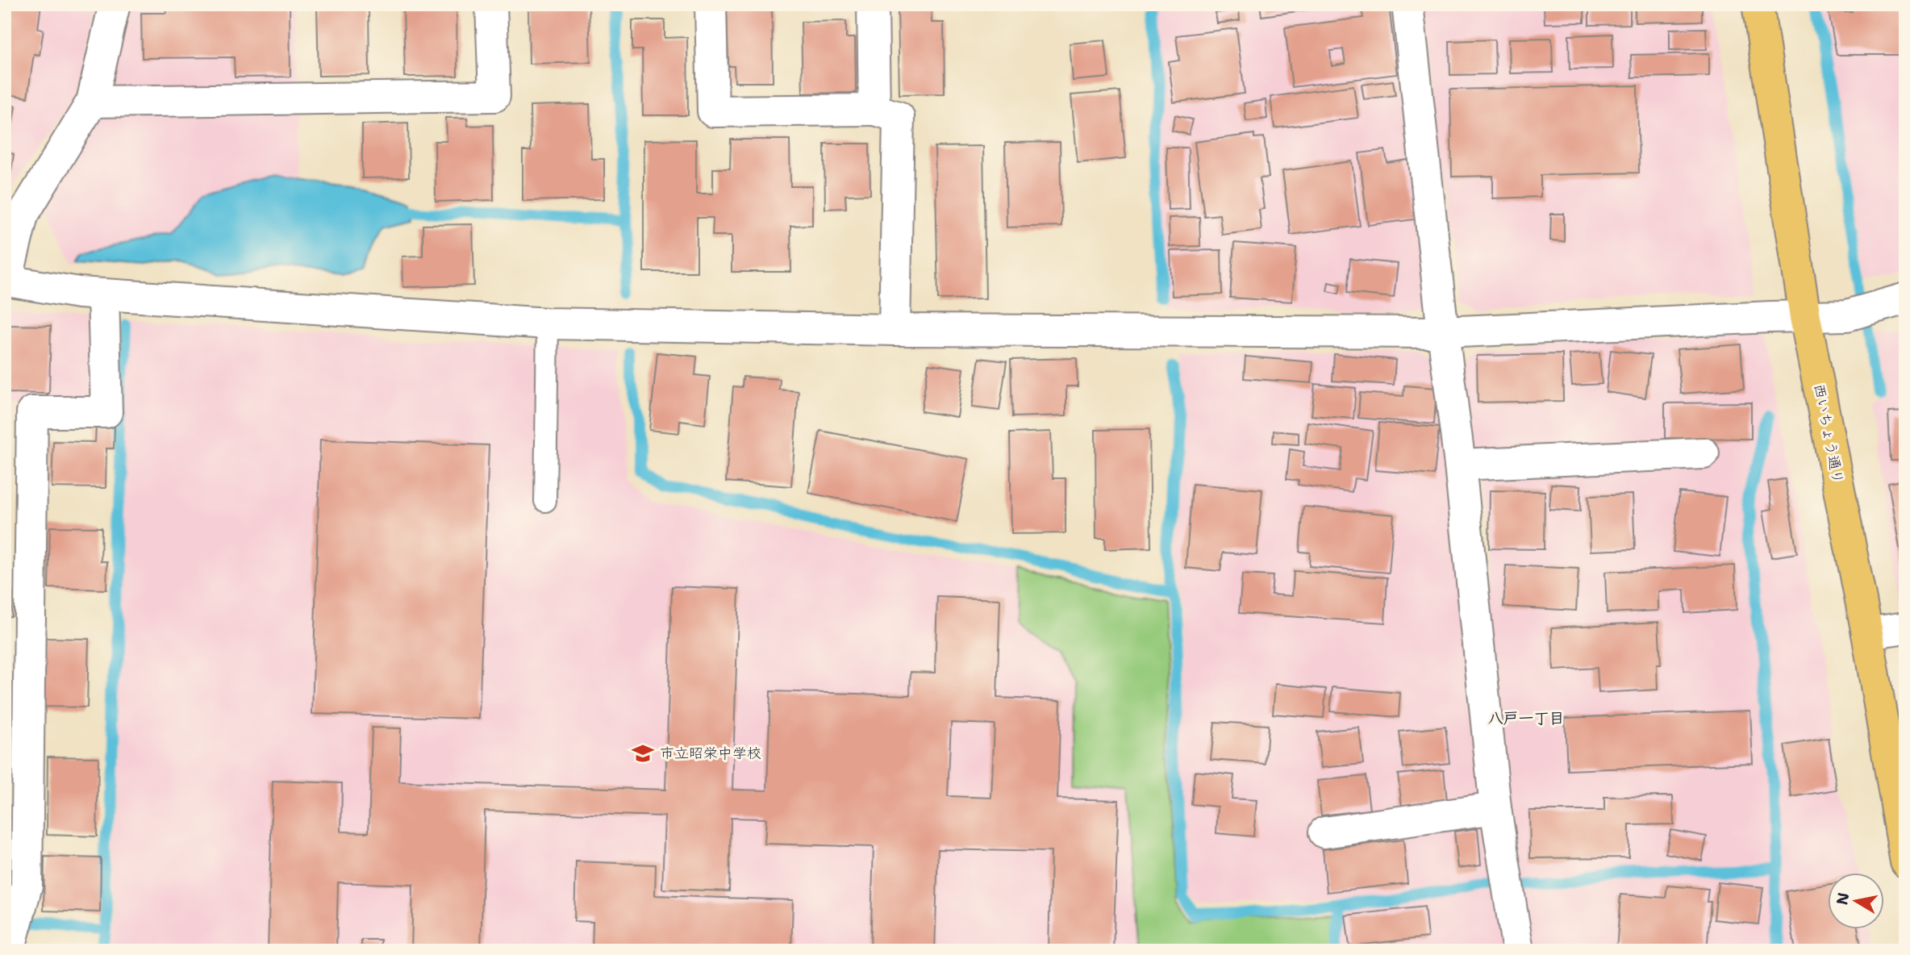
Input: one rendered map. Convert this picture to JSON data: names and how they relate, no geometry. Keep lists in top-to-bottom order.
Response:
{
  "streets": {
    "highway": ["西いちょう通り"]
  },
  "districts": ["八戸一丁目"],
  "places": {
    "school or university": ["市立昭栄中学校"]
  },
  "north": "left"
}
